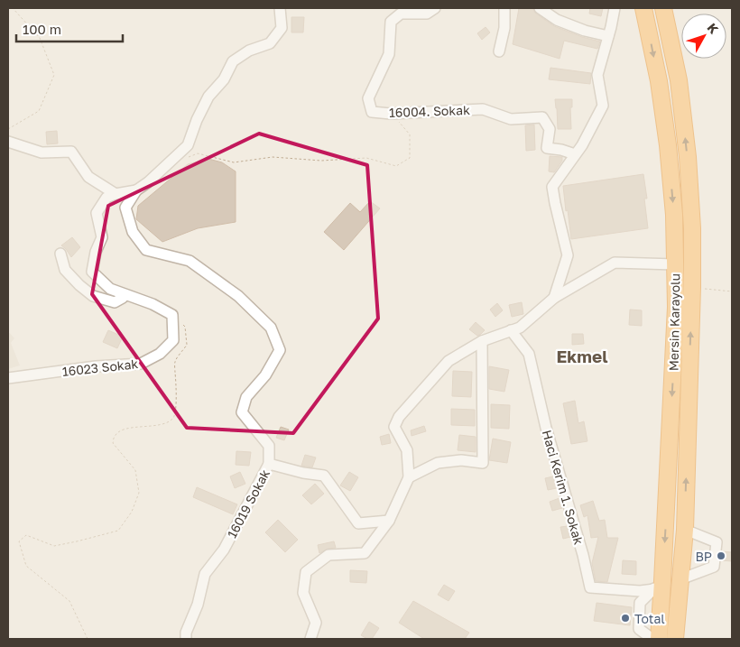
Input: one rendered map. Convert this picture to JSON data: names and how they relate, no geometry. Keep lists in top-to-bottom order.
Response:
{
  "streets": {
    "highway": ["Mersin Karayolu"],
    "street": [
      "16004. Sokak",
      "16023 Sokak",
      "Haci Kerim 1. Sokak",
      "16019 Sokak"
    ]
  },
  "crossings": [
    ["Mersin Karayolu", "Haci Kerim 1. Sokak"]
  ],
  "districts": ["Ekmel"],
  "places": ["BP", "Total"],
  "scale_bar": "100 m",
  "north": "top right"
}
